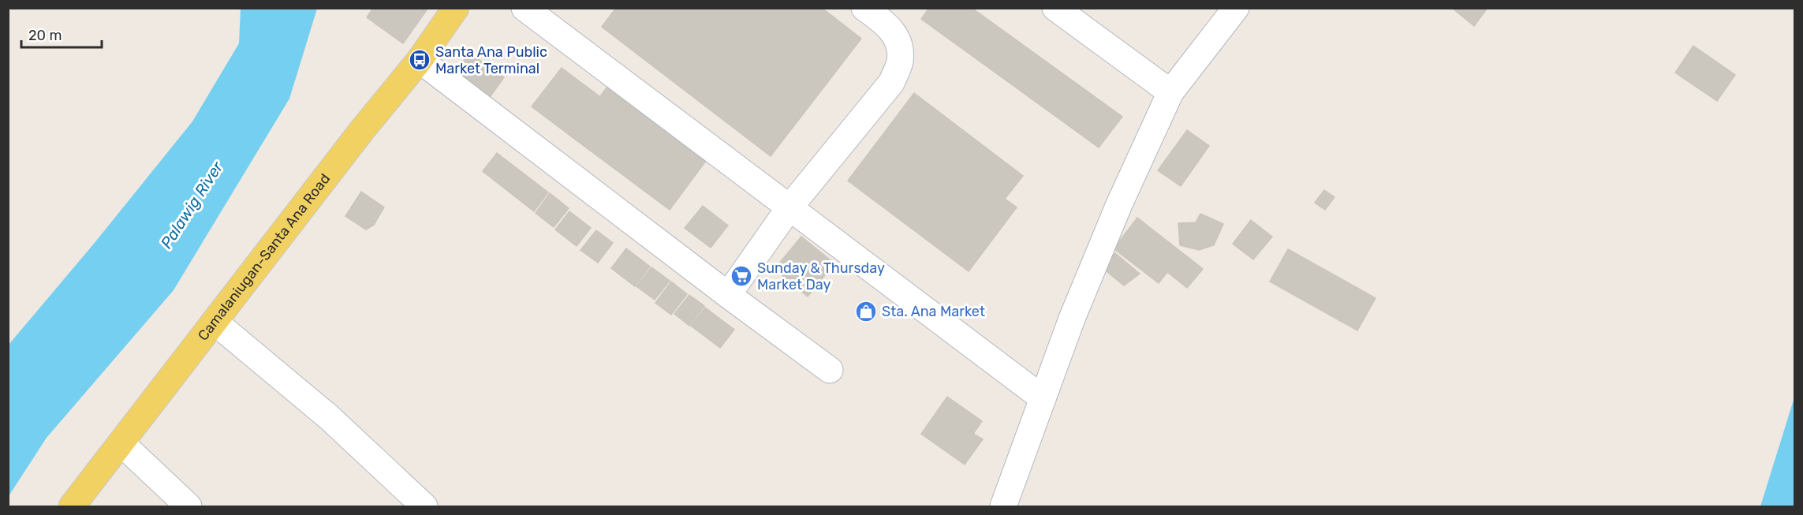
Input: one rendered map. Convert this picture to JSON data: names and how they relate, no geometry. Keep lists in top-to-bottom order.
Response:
{
  "streets": {
    "main road": ["Camalaniugan-Santa Ana Road"]
  },
  "water": ["Palawig River"],
  "places": {
    "bus stop": ["Santa Ana Public Market Terminal"],
    "supermarket": ["Sunday & Thursday Market Day"],
    "shop": ["Sta. Ana Market"]
  },
  "scale_bar": "20 m"
}
